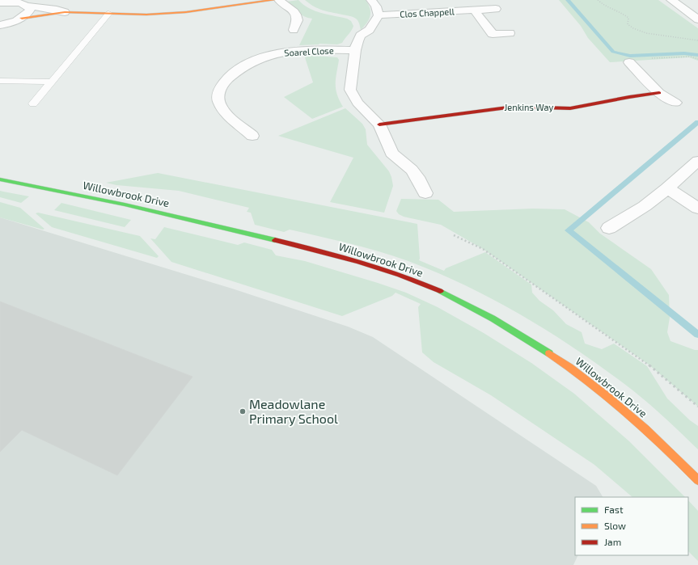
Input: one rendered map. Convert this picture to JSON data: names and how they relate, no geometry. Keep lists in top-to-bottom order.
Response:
{
  "streets": {
    "street": [
      "Clos Chappell",
      "Soarel Close",
      "Jenkins Way",
      "Willowbrook Drive"
    ]
  },
  "places": ["Meadowlane Primary School"],
  "legend": ["Fast", "Slow", "Jam"]
}
